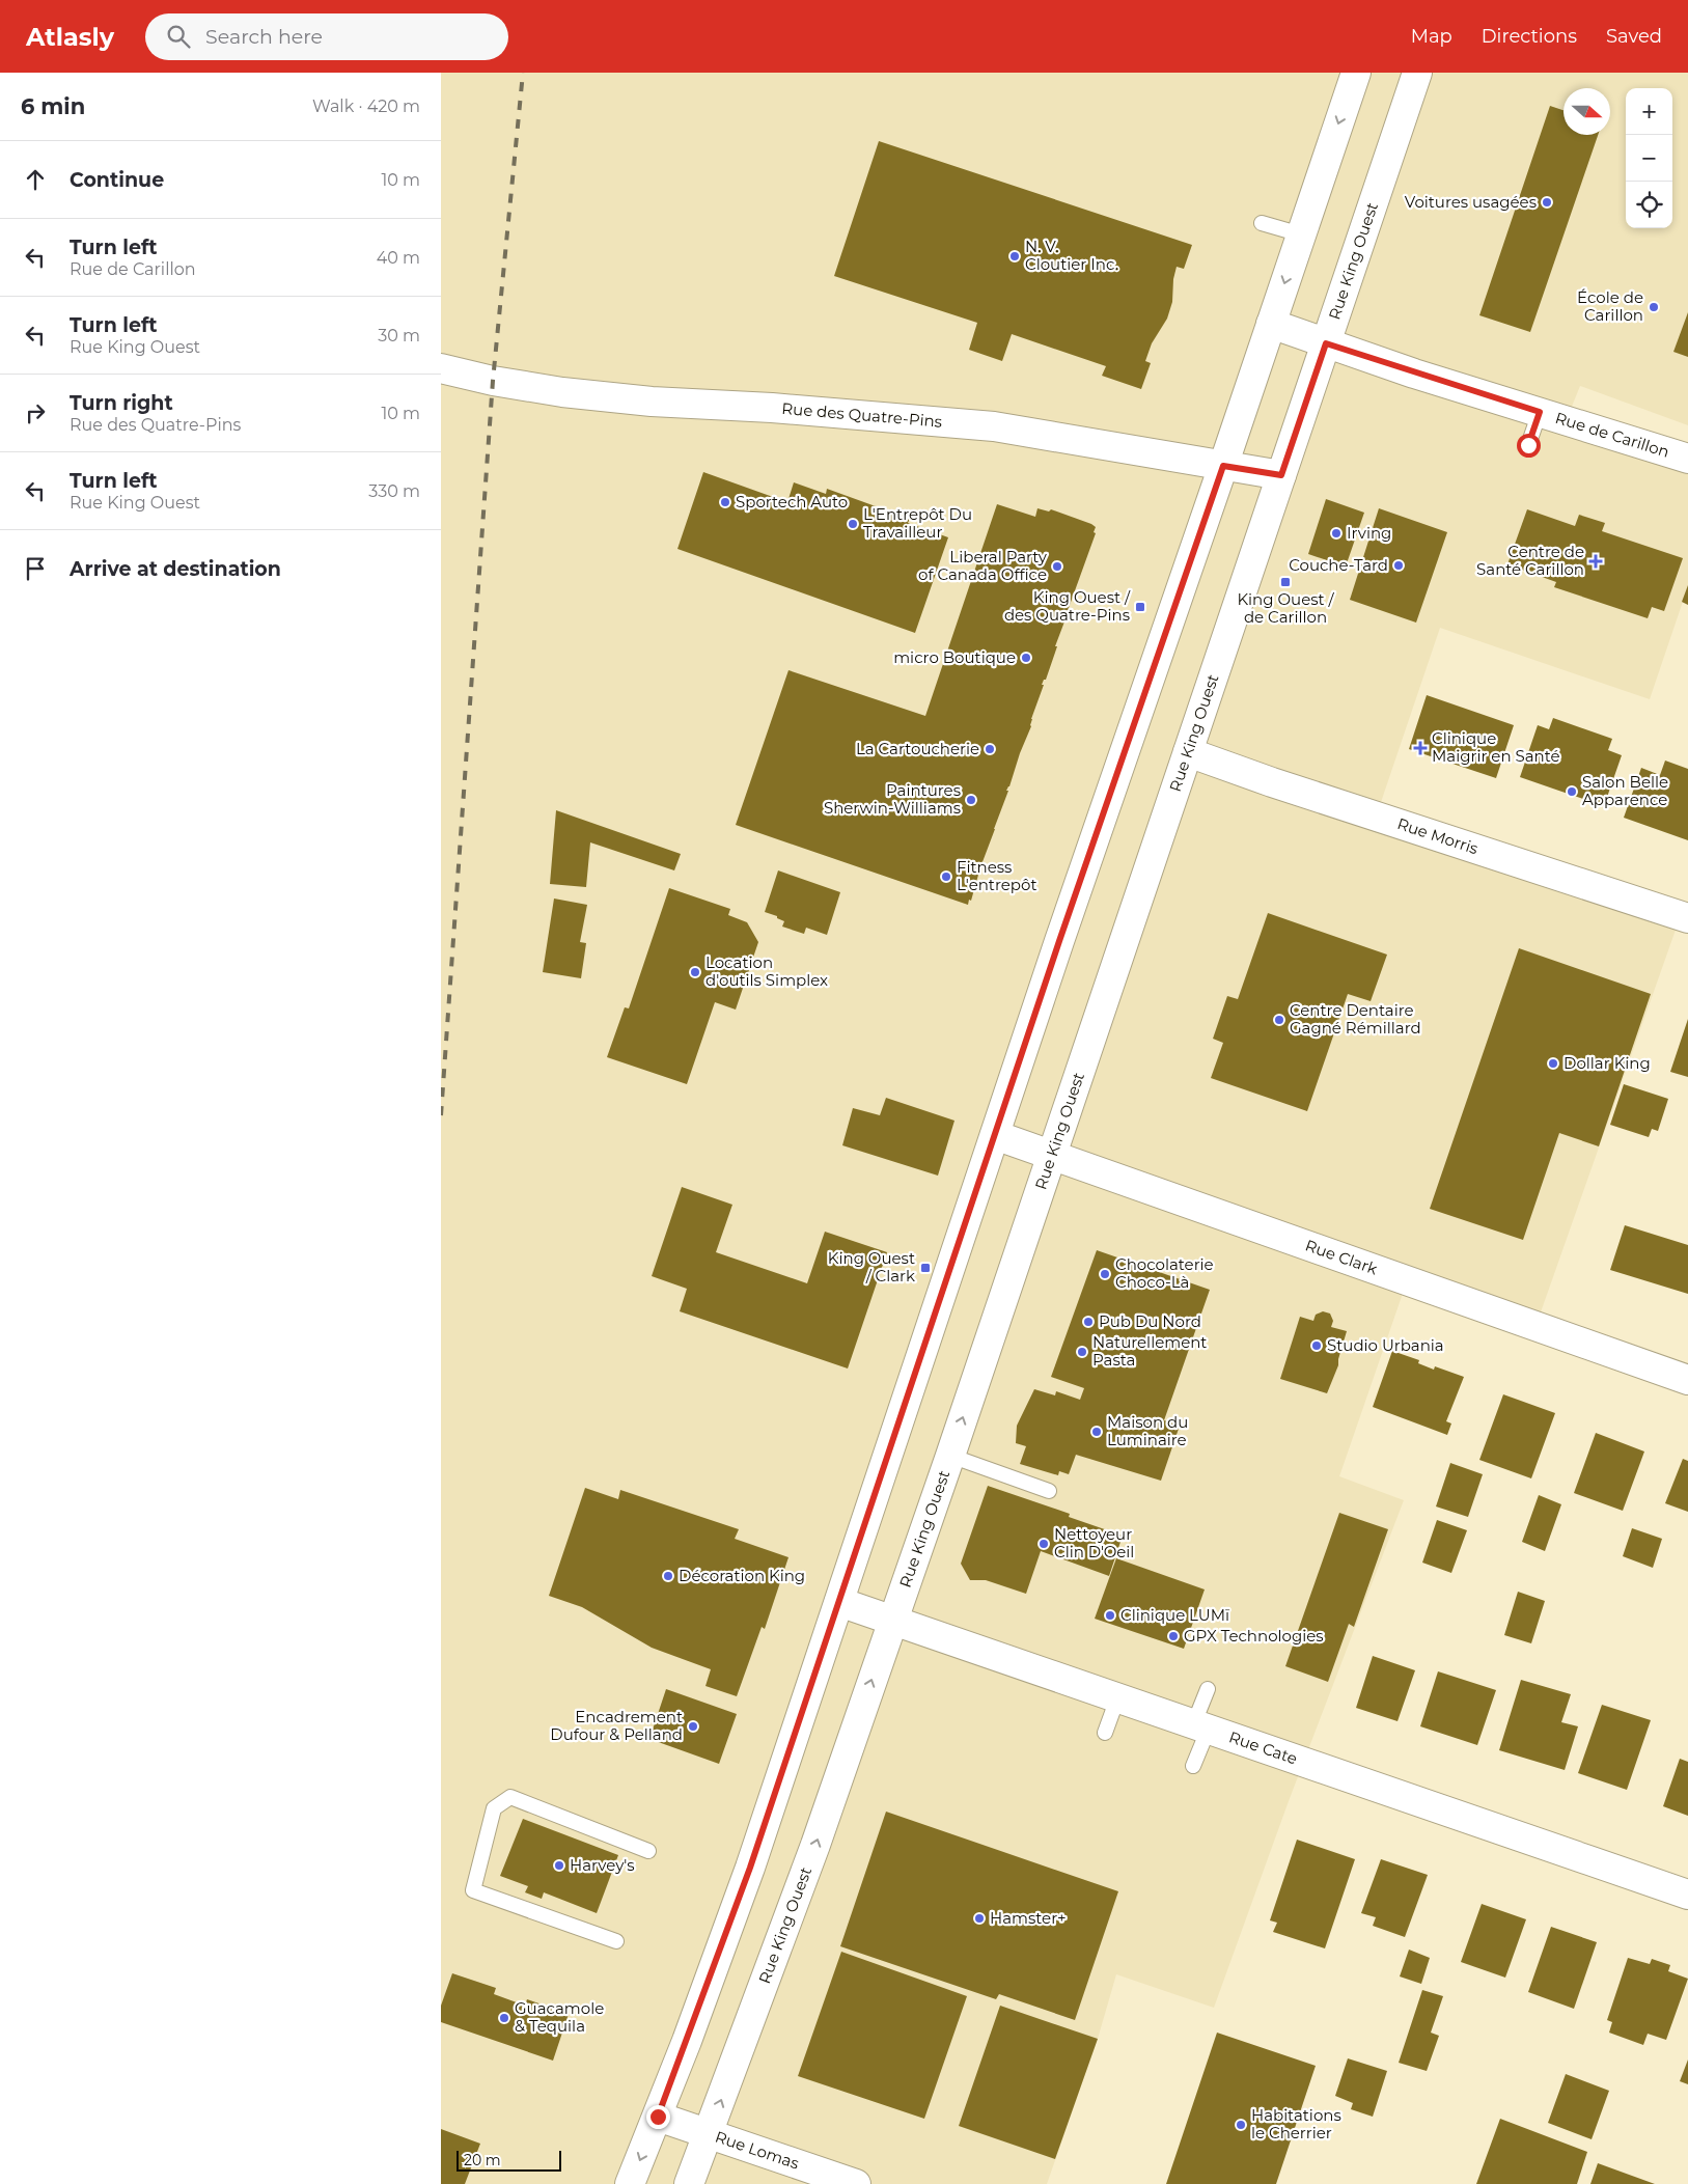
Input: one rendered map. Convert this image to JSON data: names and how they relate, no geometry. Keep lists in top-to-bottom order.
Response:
{
  "streets": {
    "main road": [
      "Rue King Ouest",
      "Rue des Quatre-Pins",
      "Rue de Carillon",
      "Rue Morris",
      "Rue Clark",
      "Rue Cate",
      "Rue Lomas"
    ]
  },
  "crossings": [
    ["Rue King Ouest", "Rue des Quatre-Pins"],
    ["Rue King Ouest", "Rue de Carillon"],
    ["Rue King Ouest", "Rue Morris"],
    ["Rue King Ouest", "Rue Clark"],
    ["Rue King Ouest", "Rue Cate"],
    ["Rue King Ouest", "Rue Lomas"]
  ],
  "places": {
    "other": [
      "Voitures usagées",
      "N. V. Cloutier Inc.",
      "École de Carillon",
      "Sportech Auto",
      "L'Entrepôt Du Travailleur",
      "Irving",
      "Couche-Tard",
      "Liberal Party of Canada Office",
      "micro Boutique",
      "La Cartoucherie",
      "Salon Belle Apparence",
      "Paintures Sherwin-Williams",
      "Fitness L'entrepôt",
      "Location d'outils Simplex",
      "Centre Dentaire Gagné Rémillard",
      "Dollar King",
      "Chocolaterie Choco-Là",
      "Pub Du Nord",
      "Studio Urbania",
      "Naturellement Pasta",
      "Maison du Luminaire",
      "Nettoyeur Clin D'Oeil",
      "Décoration King",
      "Clinique LUMï",
      "GPX Technologies",
      "Encadrement Dufour & Pelland",
      "Harvey's",
      "Hamster+",
      "Guacamole & Tequila",
      "Habitations le Cherrier"
    ],
    "health": ["Centre de Santé Carillon", "Clinique Maigrir en Santé"],
    "transit": ["King Ouest / de Carillon", "King Ouest / des Quatre-Pins", "King Ouest / Clark"]
  },
  "scale_bar": "20 m",
  "north": "right",
  "page": {
    "header": "Atlasly",
    "search": "Search here",
    "nav": ["Map", "Directions", "Saved"],
    "heading": ["6 min", "Walk · 420 m"],
    "map_buttons": ["+", "−"],
    "list": [
      ["Continue", "10 m"],
      ["Turn left", "Rue de Carillon", "40 m"],
      ["Turn left", "Rue King Ouest", "30 m"],
      ["Turn right", "Rue des Quatre-Pins", "10 m"],
      ["Turn left", "Rue King Ouest", "330 m"],
      "Arrive at destination"
    ],
    "scale": "20 m"
  }
}
